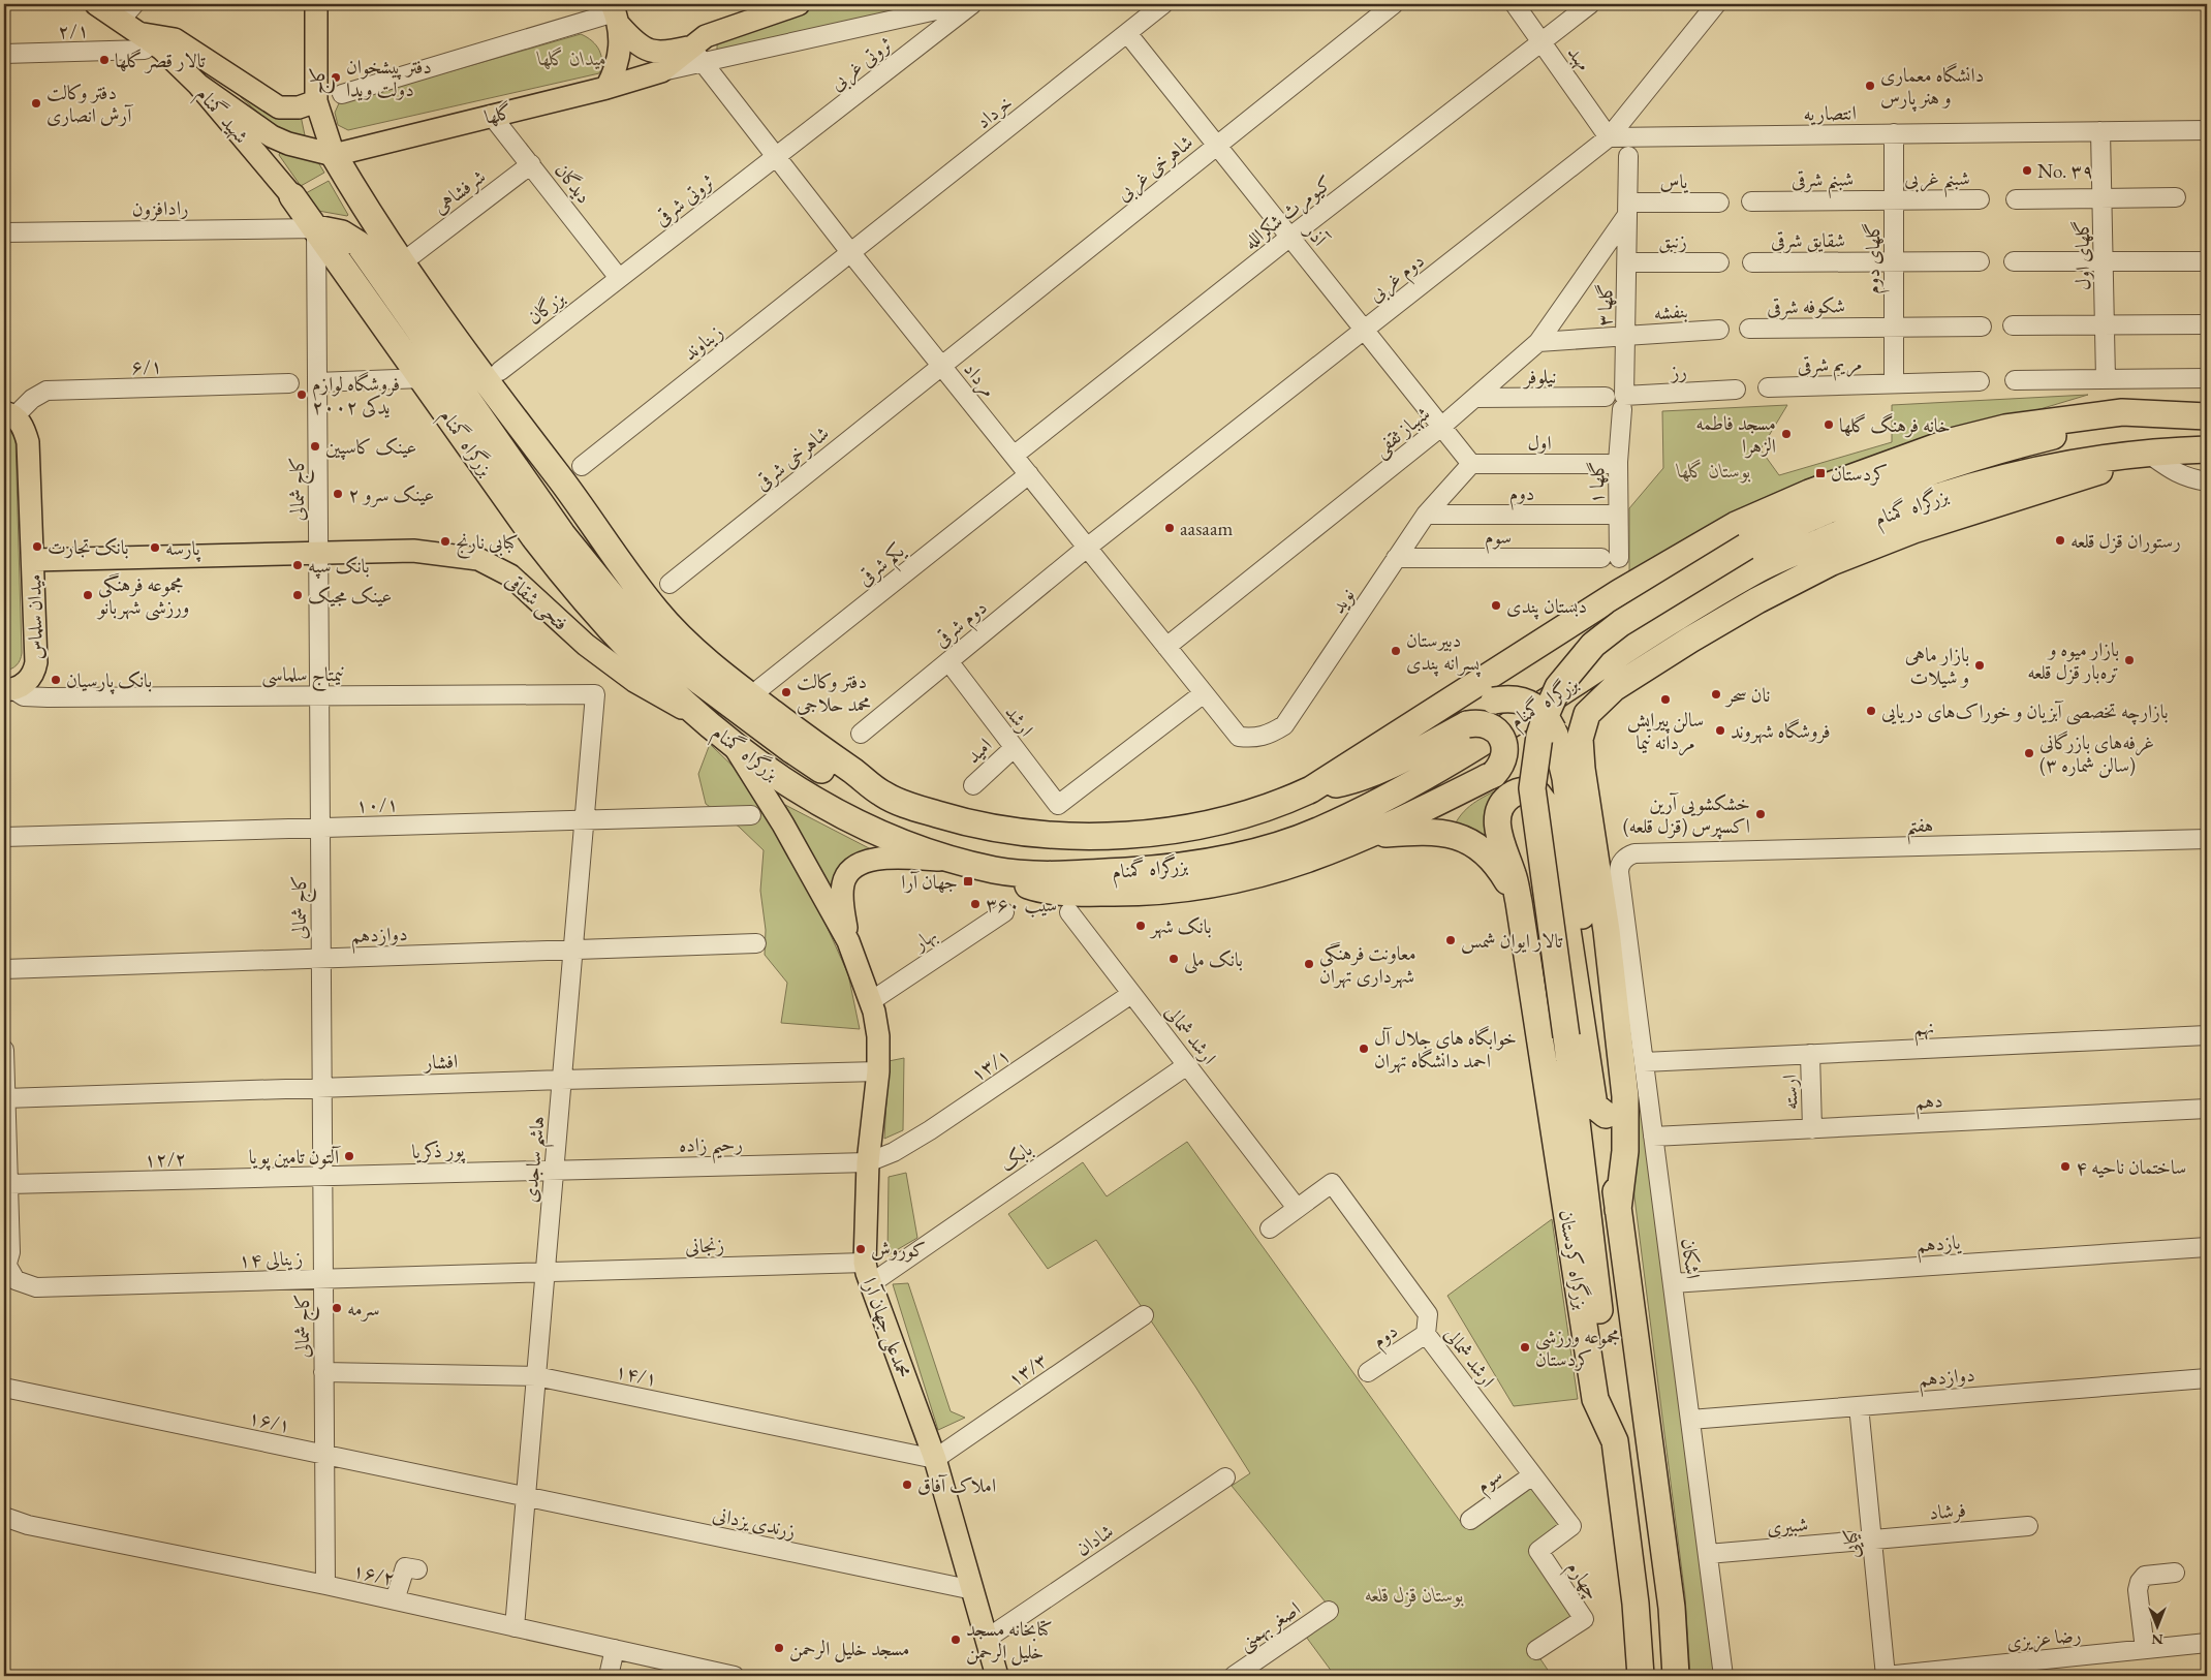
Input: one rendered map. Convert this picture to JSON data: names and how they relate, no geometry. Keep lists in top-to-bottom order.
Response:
{
  "streets": {
    "highway": ["بزرگراه گمنام", "بزرگراه کردستان"],
    "main road": [
      "کاج",
      "گلها",
      "شهید گمنام",
      "فتحی شقاقی",
      "میدان سلماس",
      "محمدعلی جهان آرا"
    ],
    "street": [
      "۲/۱",
      "مهبد",
      "ثروتی غربی",
      "خرداد",
      "انتصاریه",
      "شاهرخی غربی",
      "شبنم غربی",
      "شبنم شرقی",
      "یاس",
      "دیدگان",
      "شرفشاهی",
      "ثروتی شرقی",
      "رادافزون",
      "کیومرث شکرالله",
      "آذر",
      "شقایق شرقی",
      "زنبق",
      "گلهای اول",
      "گلهای دوم",
      "دوم غربی",
      "گلها ۳",
      "شکوفه شرقی",
      "بزرگان",
      "بنفشه",
      "زیناوند",
      "مریم شرقی",
      "۶/۱",
      "رز",
      "نیلوفر",
      "مرداد",
      "شهباز ثقفی",
      "اول",
      "شاهرخی شرقی",
      "گلها ۱",
      "کاج شمالی",
      "دوم",
      "سوم",
      "یکم شرقی",
      "نوید",
      "دوم شرقی",
      "نیمتاج سلماسی",
      "ارشد",
      "امید",
      "۱۰/۱",
      "هفتم",
      "دوازدهم",
      "بهار",
      "نهم",
      "ارشد شمالی",
      "افشار",
      "۱۳/۱",
      "ارسته",
      "دهم",
      "رحیم زاده",
      "پور ذکریا",
      "بابک",
      "۱۲/۲",
      "هاشم ساجدی",
      "یازدهم",
      "زنجانی",
      "زینالی ۱۴",
      "اشکان",
      "۱۳/۳",
      "۱۴/۱",
      "۱۶/۱",
      "فرشاد",
      "زرندی یزدانی",
      "شبیری",
      "شادان",
      "کیایی",
      "۱۶/۲",
      "چهارم",
      "اصغر بهمنی",
      "رضا عزیزی"
    ]
  },
  "crossings": [
    ["۲/۱", "شهید گمنام"],
    ["مهبد", "انتصاریه"],
    ["مهبد", "کیومرث شکرالله"],
    ["مهبد", "دوم غربی"],
    ["ثروتی غربی", "ثروتی شرقی"],
    ["ثروتی غربی", "مرداد"],
    ["کاج", "گلها"],
    ["کاج", "بزرگراه گمنام"],
    ["خرداد", "آذر"],
    ["خرداد", "زیناوند"],
    ["خرداد", "مرداد"],
    ["انتصاریه", "گلهای اول"],
    ["انتصاریه", "گلهای دوم"],
    ["انتصاریه", "دوم غربی"],
    ["گلها", "دیدگان"],
    ["گلها", "مرداد"],
    ["گلها", "بزرگراه گمنام"],
    ["شهید گمنام", "بزرگراه گمنام"],
    ["شاهرخی غربی", "آذر"],
    ["شاهرخی غربی", "مرداد"],
    ["شاهرخی غربی", "شاهرخی شرقی"],
    ["شبنم غربی", "شبنم شرقی"],
    ["شبنم غربی", "گلهای دوم"],
    ["شبنم شرقی", "گلهای دوم"],
    ["یاس", "گلها ۳"],
    ["یاس", "شهباز ثقفی"],
    ["دیدگان", "شرفشاهی"],
    ["دیدگان", "ثروتی شرقی"],
    ["دیدگان", "بزرگان"],
    ["ثروتی شرقی", "بزرگان"],
    ["ثروتی شرقی", "مرداد"],
    ["رادافزون", "بزرگراه گمنام"],
    ["رادافزون", "کاج شمالی"],
    ["کیومرث شکرالله", "آذر"],
    ["کیومرث شکرالله", "مرداد"],
    ["آذر", "دوم غربی"],
    ["آذر", "شهباز ثقفی"],
    ["آذر", "اول"],
    ["آذر", "نوید"],
    ["شقایق شرقی", "گلهای دوم"],
    ["زنبق", "گلها ۳"],
    ["گلهای دوم", "شکوفه شرقی"],
    ["گلهای دوم", "مریم شرقی"],
    ["دوم غربی", "مرداد"],
    ["دوم غربی", "دوم شرقی"],
    ["گلها ۳", "بنفشه"],
    ["گلها ۳", "رز"],
    ["گلها ۳", "شهباز ثقفی"],
    ["گلها ۳", "گلها ۱"],
    ["بنفشه", "شهباز ثقفی"],
    ["زیناوند", "مرداد"],
    ["۶/۱", "میدان سلماس"],
    ["رز", "گلها ۱"],
    ["نیلوفر", "شهباز ثقفی"],
    ["مرداد", "شهباز ثقفی"],
    ["مرداد", "شاهرخی شرقی"],
    ["مرداد", "یکم شرقی"],
    ["مرداد", "نوید"],
    ["مرداد", "دوم شرقی"],
    ["مرداد", "ارشد"],
    ["بزرگراه گمنام", "کاج شمالی"],
    ["بزرگراه گمنام", "فتحی شقاقی"],
    ["اول", "نوید"],
    ["گلها ۱", "دوم"],
    ["گلها ۱", "سوم"],
    ["کاج شمالی", "فتحی شقاقی"],
    ["کاج شمالی", "نیمتاج سلماسی"],
    ["کاج شمالی", "۱۰/۱"],
    ["کاج شمالی", "دوازدهم"],
    ["کاج شمالی", "افشار"],
    ["کاج شمالی", "پور ذکریا"],
    ["کاج شمالی", "۱۲/۲"],
    ["کاج شمالی", "زینالی ۱۴"],
    ["کاج شمالی", "۱۴/۱"],
    ["کاج شمالی", "۱۶/۱"],
    ["کاج شمالی", "۱۶/۲"],
    ["دوم", "نوید"],
    ["دوم", "ارشد شمالی"],
    ["سوم", "نوید"],
    ["سوم", "ارشد شمالی"],
    ["فتحی شقاقی", "میدان سلماس"],
    ["میدان سلماس", "نیمتاج سلماسی"],
    ["دوم شرقی", "ارشد"],
    ["نیمتاج سلماسی", "هاشم ساجدی"],
    ["ارشد", "امید"],
    ["۱۰/۱", "هاشم ساجدی"],
    ["هفتم", "اشکان"],
    ["دوازدهم", "هاشم ساجدی"],
    ["دوازدهم", "اشکان"],
    ["دوازدهم", "کیایی"],
    ["بهار", "محمدعلی جهان آرا"],
    ["نهم", "ارسته"],
    ["نهم", "اشکان"],
    ["ارشد شمالی", "۱۳/۱"],
    ["ارشد شمالی", "بابک"],
    ["ارشد شمالی", "چهارم"],
    ["افشار", "هاشم ساجدی"],
    ["افشار", "محمدعلی جهان آرا"],
    ["۱۳/۱", "رحیم زاده"],
    ["۱۳/۱", "محمدعلی جهان آرا"],
    ["ارسته", "دهم"],
    ["دهم", "اشکان"],
    ["رحیم زاده", "پور ذکریا"],
    ["رحیم زاده", "هاشم ساجدی"],
    ["رحیم زاده", "محمدعلی جهان آرا"],
    ["پور ذکریا", "۱۲/۲"],
    ["پور ذکریا", "هاشم ساجدی"],
    ["بابک", "محمدعلی جهان آرا"],
    ["هاشم ساجدی", "زنجانی"],
    ["هاشم ساجدی", "زینالی ۱۴"],
    ["هاشم ساجدی", "۱۴/۱"],
    ["هاشم ساجدی", "۱۶/۱"],
    ["هاشم ساجدی", "زرندی یزدانی"],
    ["هاشم ساجدی", "۱۶/۲"],
    ["یازدهم", "اشکان"],
    ["زنجانی", "زینالی ۱۴"],
    ["زنجانی", "محمدعلی جهان آرا"],
    ["اشکان", "شبیری"],
    ["محمدعلی جهان آرا", "۱۳/۳"],
    ["محمدعلی جهان آرا", "۱۴/۱"],
    ["محمدعلی جهان آرا", "زرندی یزدانی"],
    ["محمدعلی جهان آرا", "شادان"],
    ["۱۳/۳", "۱۴/۱"],
    ["۱۶/۱", "زرندی یزدانی"],
    ["فرشاد", "شبیری"],
    ["فرشاد", "کیایی"],
    ["شبیری", "کیایی"],
    ["کیایی", "رضا عزیزی"]
  ],
  "parks": ["میدان گلها", "بوستان گلها", "بوستان قزل قلعه"],
  "places": {
    "other": [
      "تالار قصر گلها",
      "دفتر پیشخوان دولت ویدا",
      "دانشگاه معماری و هنر پارس",
      "دفتر وکالت آرش انصاری",
      "No. ۳۹",
      "فروشگاه لوازم یدکی ۲۰۰۲",
      "خانه فرهنگ گلها",
      "مسجد فاطمه الزهرا",
      "عینک کاسپین",
      "عینک سرو ۲",
      "aasaam",
      "رستوران قزل قلعه",
      "کبابی نارنج",
      "بانک تجارت",
      "پارسه",
      "بانک سپه",
      "مجموعه فرهنگی ورزشی شهربانو",
      "عینک مجیک",
      "دبستان پندی",
      "دبیرستان پسرانه پندی",
      "بازار میوه و تره‌بار قزل قلعه",
      "بازار ماهی و شیلات",
      "بانک پارسیان",
      "دفتر وکالت محمد حلاجی",
      "نان سحر",
      "سالن پیرایش مردانه نیما",
      "بازارچه تخصصی آبزیان و خوراک‌های دریایی",
      "فروشگاه شهروند",
      "غرفه‌های بازرگانی (سالن شماره ۳)",
      "خشکشویی آرین اکسپرس (قزل قلعه)",
      "سیب ۳۶۰",
      "بانک شهر",
      "تالار ایوان شمس",
      "بانک ملی",
      "معاونت فرهنگی شهرداری تهران",
      "خوابگاه های جلال آل احمد دانشگاه تهران",
      "آلتون تامین پویا",
      "ساختمان ناحیه ۴",
      "کوروش",
      "سرمه",
      "مجموعه ورزشی کردستان",
      "املاک آفاق",
      "كتابخانه مسجد خليل الرحمن",
      "مسجد خلیل الرحمن"
    ],
    "transit": ["کردستان", "جهان آرا"]
  },
  "north": "bottom"
}
